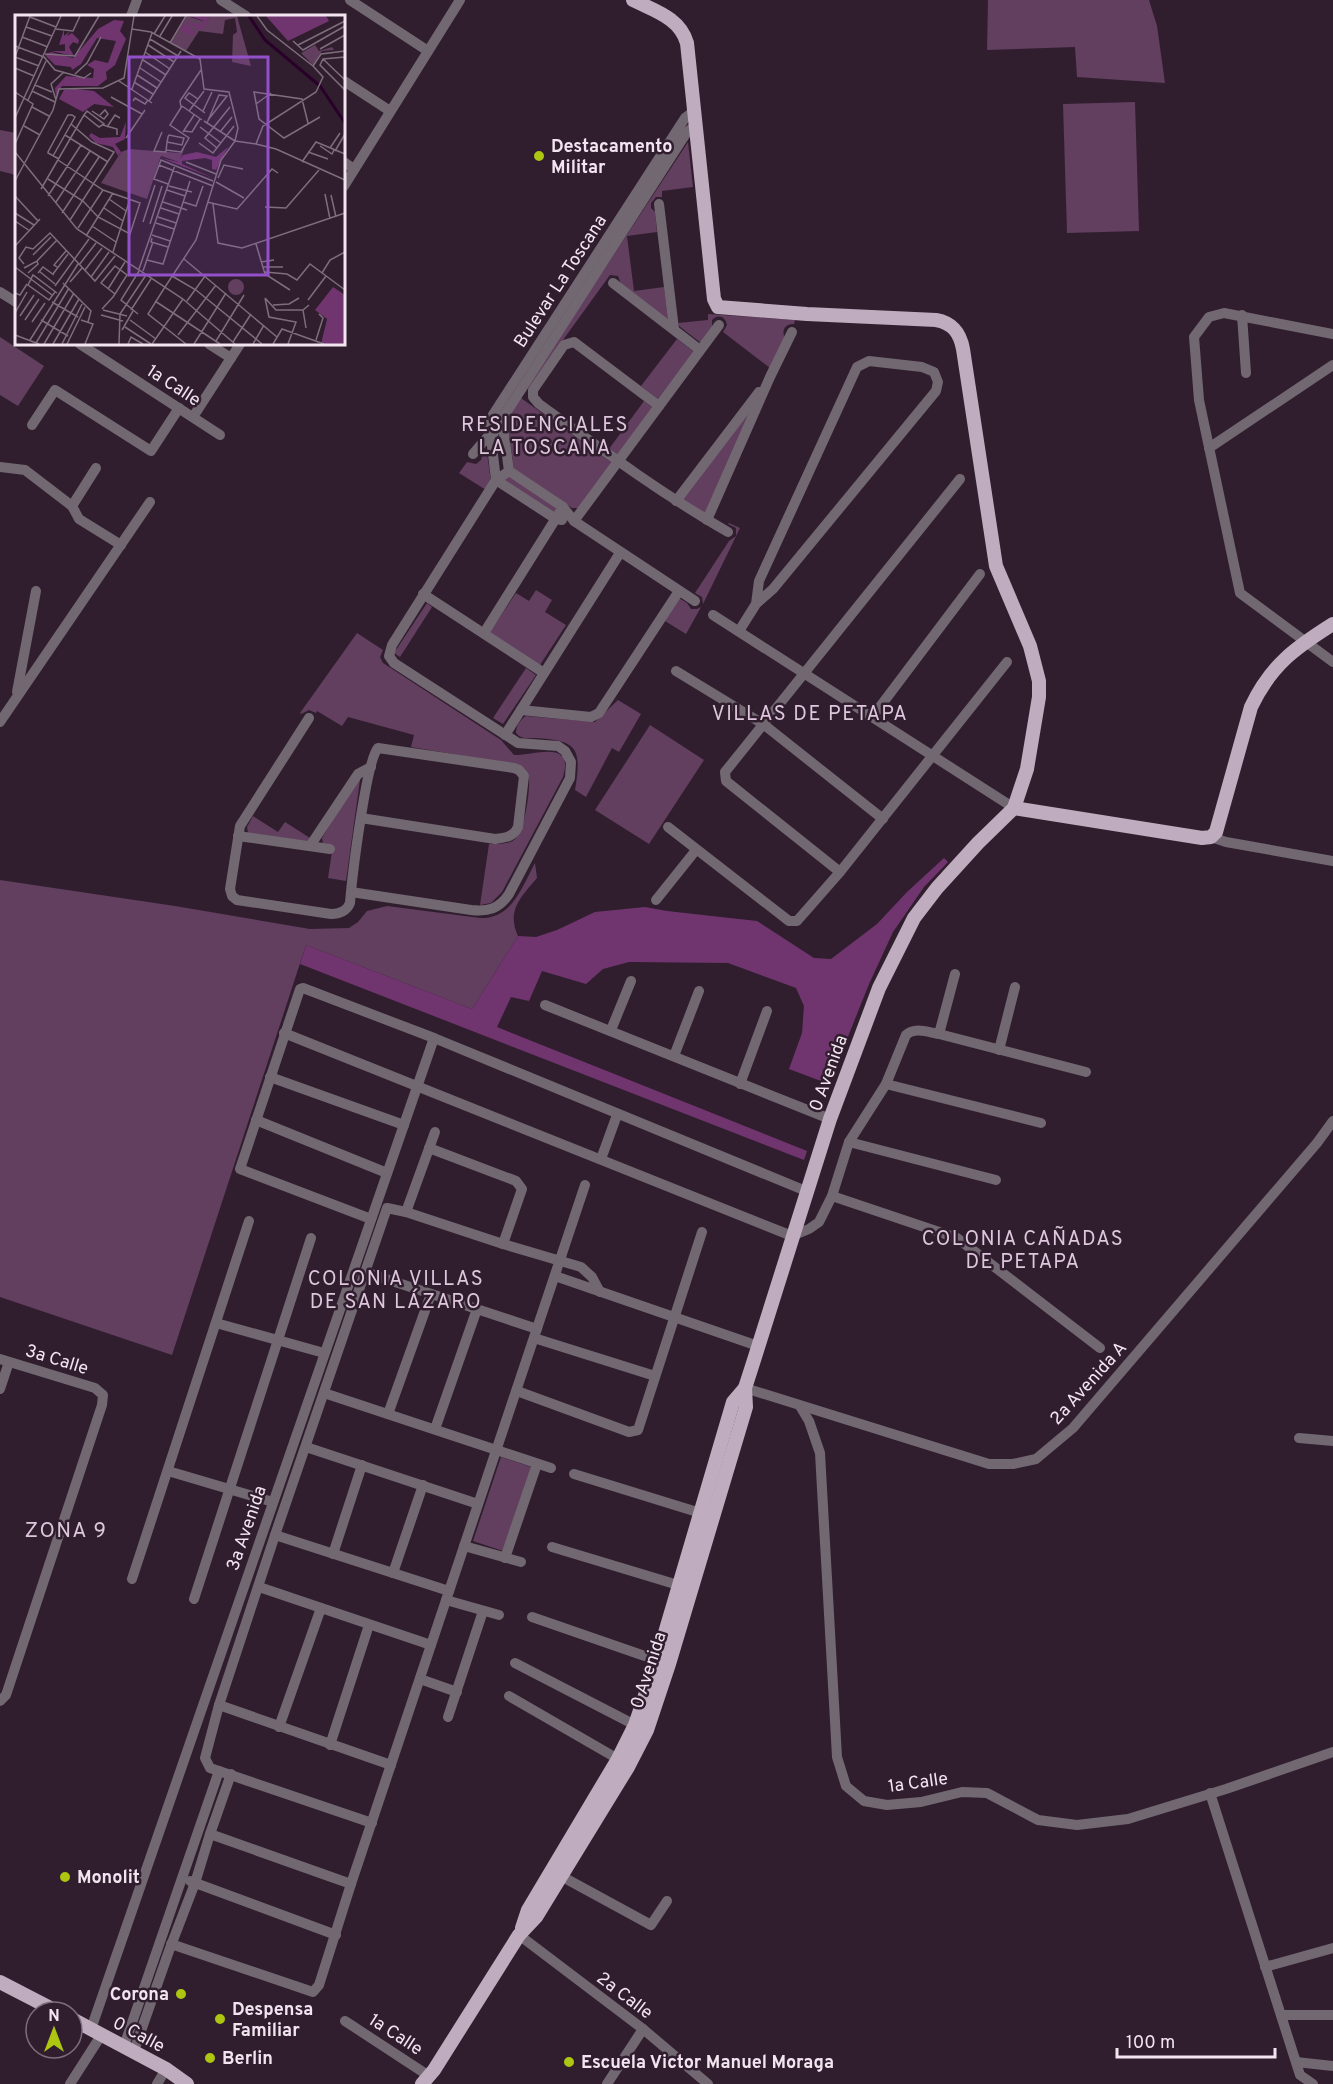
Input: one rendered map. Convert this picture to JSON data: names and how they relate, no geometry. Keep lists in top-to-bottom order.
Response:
{
  "streets": {
    "main road": ["0 Avenida", "0 Calle"],
    "street": [
      "Bulevar La Toscana",
      "1a Calle",
      "3a Calle",
      "2a Avenida A",
      "3a Avenida",
      "2a Calle"
    ]
  },
  "crossings": [
    ["1a Calle", "0 Avenida"],
    ["1a Calle", "2a Avenida A"],
    ["0 Avenida", "2a Avenida A"],
    ["0 Avenida", "2a Calle"],
    ["3a Avenida", "0 Calle"]
  ],
  "districts": [
    "RESIDENCIALES LA TOSCANA",
    "VILLAS DE PETAPA",
    "COLONIA CAÑADAS DE PETAPA",
    "COLONIA VILLAS DE SAN LÁZARO",
    "ZONA 9"
  ],
  "places": [
    "Destacamento Militar",
    "Monolit",
    "Corona",
    "Despensa Familiar",
    "Berlin",
    "Escuela Victor Manuel Moraga"
  ],
  "scale_bar": "100 m",
  "north": "top"
}
